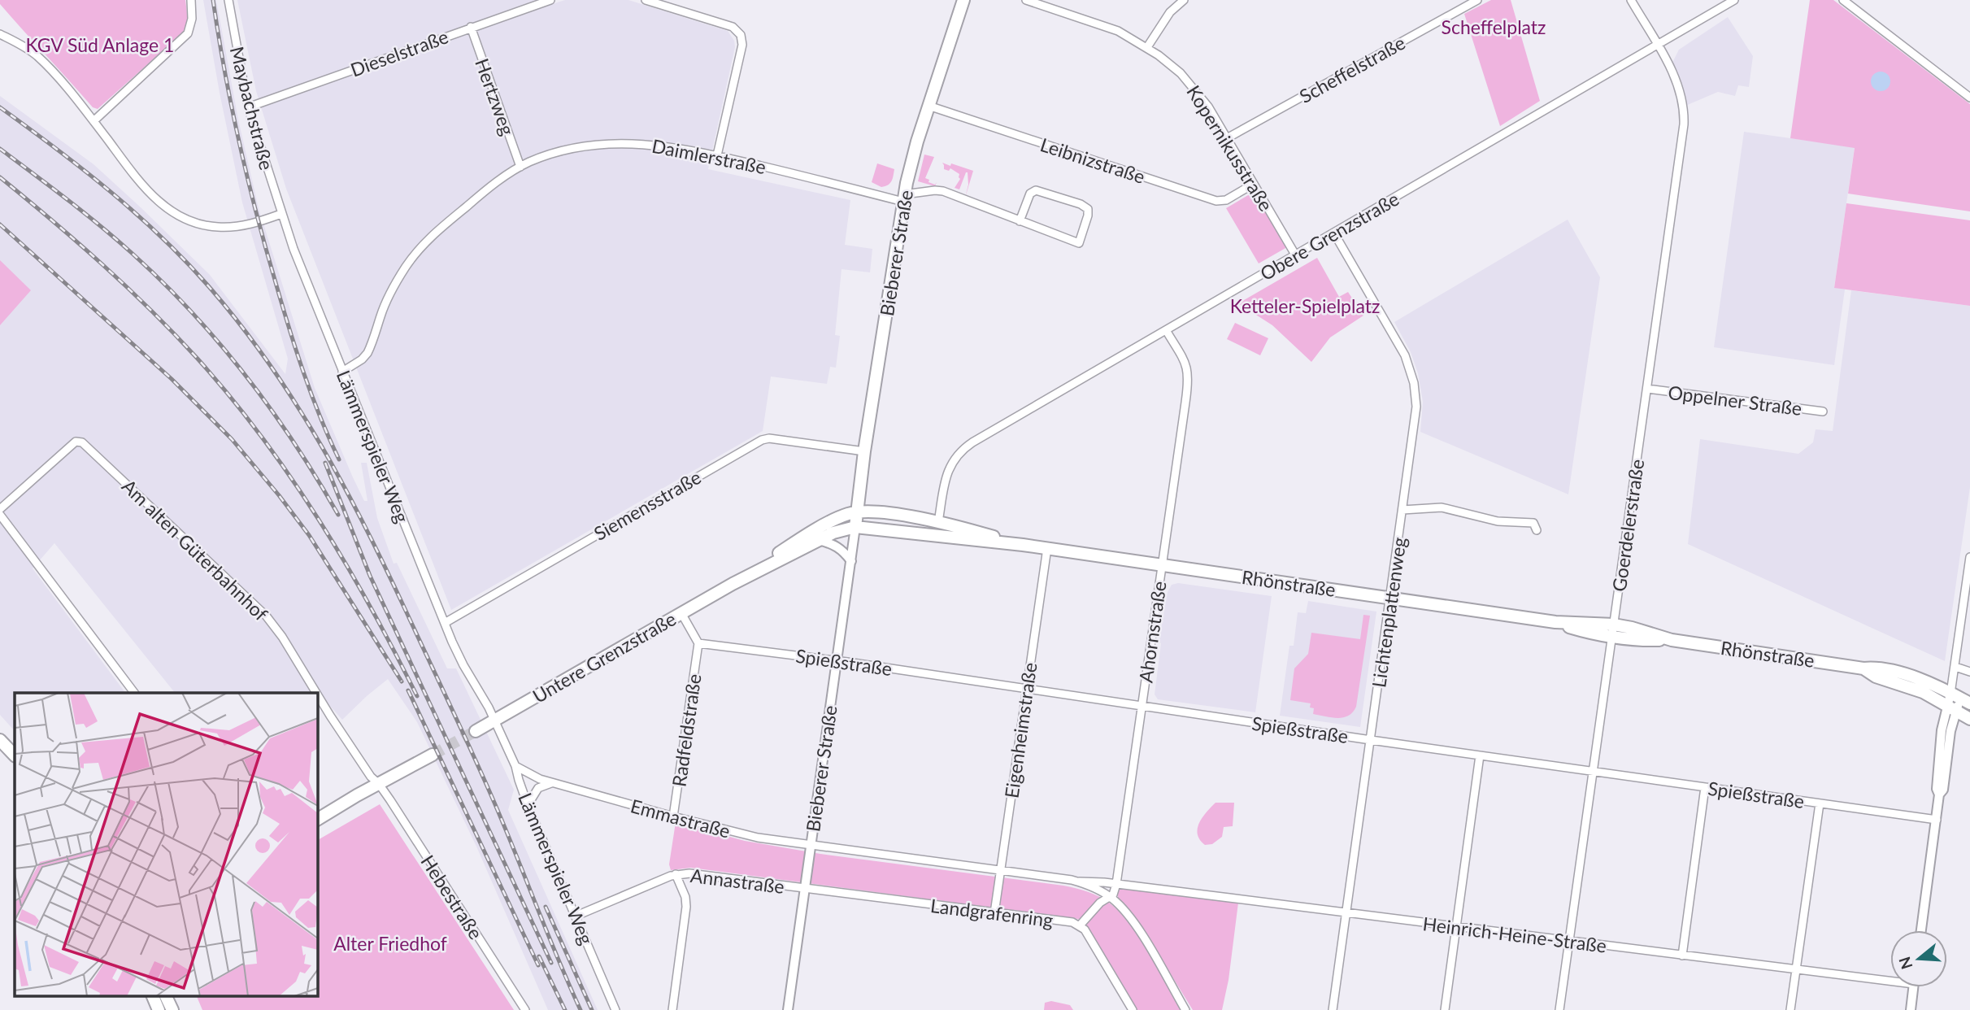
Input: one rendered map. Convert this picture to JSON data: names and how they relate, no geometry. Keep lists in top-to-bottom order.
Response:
{
  "streets": {
    "main road": ["Bieberer Straße", "Rhönstraße", "Untere Grenzstraße"],
    "street": [
      "Dieselstraße",
      "Scheffelstraße",
      "Hertzweg",
      "Maybachstraße",
      "Kopernikusstraße",
      "Daimlerstraße",
      "Leibnizstraße",
      "Obere Grenzstraße",
      "Oppelner Straße",
      "Lämmerspieler Weg",
      "Siemensstraße",
      "Goerdelerstraße",
      "Am alten Güterbahnhof",
      "Lichtenplattenweg",
      "Ahornstraße",
      "Spießstraße",
      "Radfeldstraße",
      "Eigenheimstraße",
      "Emmastraße",
      "Annastraße",
      "Hebestraße",
      "Landgrafenring",
      "Heinrich-Heine-Straße"
    ]
  },
  "crossings": [
    ["Dieselstraße", "Hertzweg"],
    ["Dieselstraße", "Maybachstraße"],
    ["Scheffelstraße", "Kopernikusstraße"],
    ["Hertzweg", "Daimlerstraße"],
    ["Maybachstraße", "Lämmerspieler Weg"],
    ["Kopernikusstraße", "Leibnizstraße"],
    ["Kopernikusstraße", "Obere Grenzstraße"],
    ["Daimlerstraße", "Bieberer Straße"],
    ["Daimlerstraße", "Lämmerspieler Weg"],
    ["Leibnizstraße", "Bieberer Straße"],
    ["Obere Grenzstraße", "Goerdelerstraße"],
    ["Obere Grenzstraße", "Rhönstraße"],
    ["Obere Grenzstraße", "Lichtenplattenweg"],
    ["Obere Grenzstraße", "Ahornstraße"],
    ["Bieberer Straße", "Siemensstraße"],
    ["Bieberer Straße", "Rhönstraße"],
    ["Bieberer Straße", "Untere Grenzstraße"],
    ["Bieberer Straße", "Spießstraße"],
    ["Bieberer Straße", "Emmastraße"],
    ["Bieberer Straße", "Annastraße"],
    ["Bieberer Straße", "Landgrafenring"],
    ["Oppelner Straße", "Goerdelerstraße"],
    ["Lämmerspieler Weg", "Siemensstraße"],
    ["Lämmerspieler Weg", "Untere Grenzstraße"],
    ["Lämmerspieler Weg", "Emmastraße"],
    ["Lämmerspieler Weg", "Annastraße"],
    ["Goerdelerstraße", "Rhönstraße"],
    ["Goerdelerstraße", "Spießstraße"],
    ["Goerdelerstraße", "Heinrich-Heine-Straße"],
    ["Am alten Güterbahnhof", "Hebestraße"],
    ["Rhönstraße", "Lichtenplattenweg"],
    ["Rhönstraße", "Ahornstraße"],
    ["Rhönstraße", "Untere Grenzstraße"],
    ["Rhönstraße", "Eigenheimstraße"],
    ["Lichtenplattenweg", "Spießstraße"],
    ["Lichtenplattenweg", "Heinrich-Heine-Straße"],
    ["Ahornstraße", "Spießstraße"],
    ["Ahornstraße", "Landgrafenring"],
    ["Ahornstraße", "Heinrich-Heine-Straße"],
    ["Spießstraße", "Radfeldstraße"],
    ["Spießstraße", "Eigenheimstraße"],
    ["Radfeldstraße", "Emmastraße"],
    ["Eigenheimstraße", "Landgrafenring"],
    ["Annastraße", "Landgrafenring"]
  ],
  "parks": [
    "Scheffelplatz",
    "KGV Süd Anlage 1",
    "Ketteler-Spielplatz",
    "Alter Friedhof"
  ],
  "north": "left"
}
